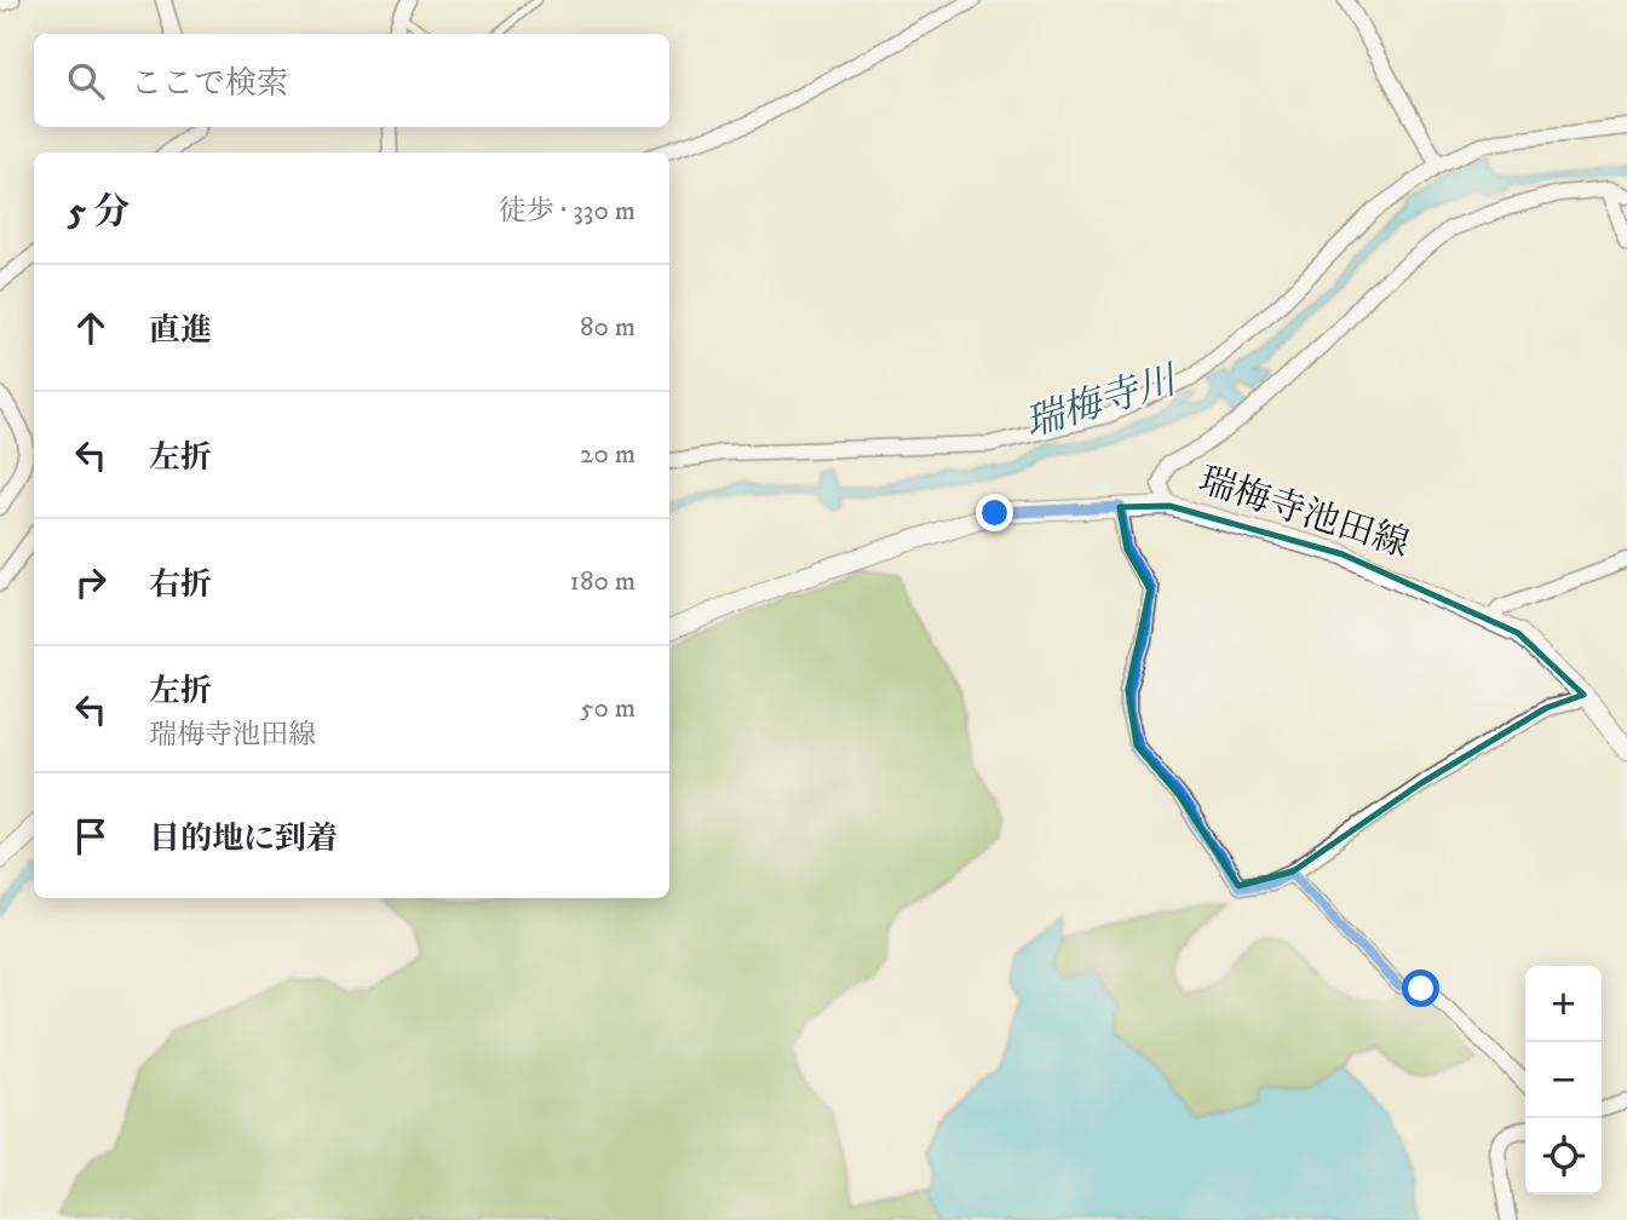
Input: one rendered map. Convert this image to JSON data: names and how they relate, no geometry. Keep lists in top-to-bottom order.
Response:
{
  "streets": {
    "main road": ["瑞梅寺池田線"]
  },
  "water": ["瑞梅寺川"],
  "page": {
    "search": "ここで検索",
    "heading": ["5 分", "徒歩 · 330 m"],
    "list": [
      ["直進", "80 m"],
      ["左折", "20 m"],
      ["右折", "180 m"],
      ["左折", "瑞梅寺池田線", "50 m"],
      "目的地に到着"
    ],
    "map_buttons": ["+", "−"]
  }
}
